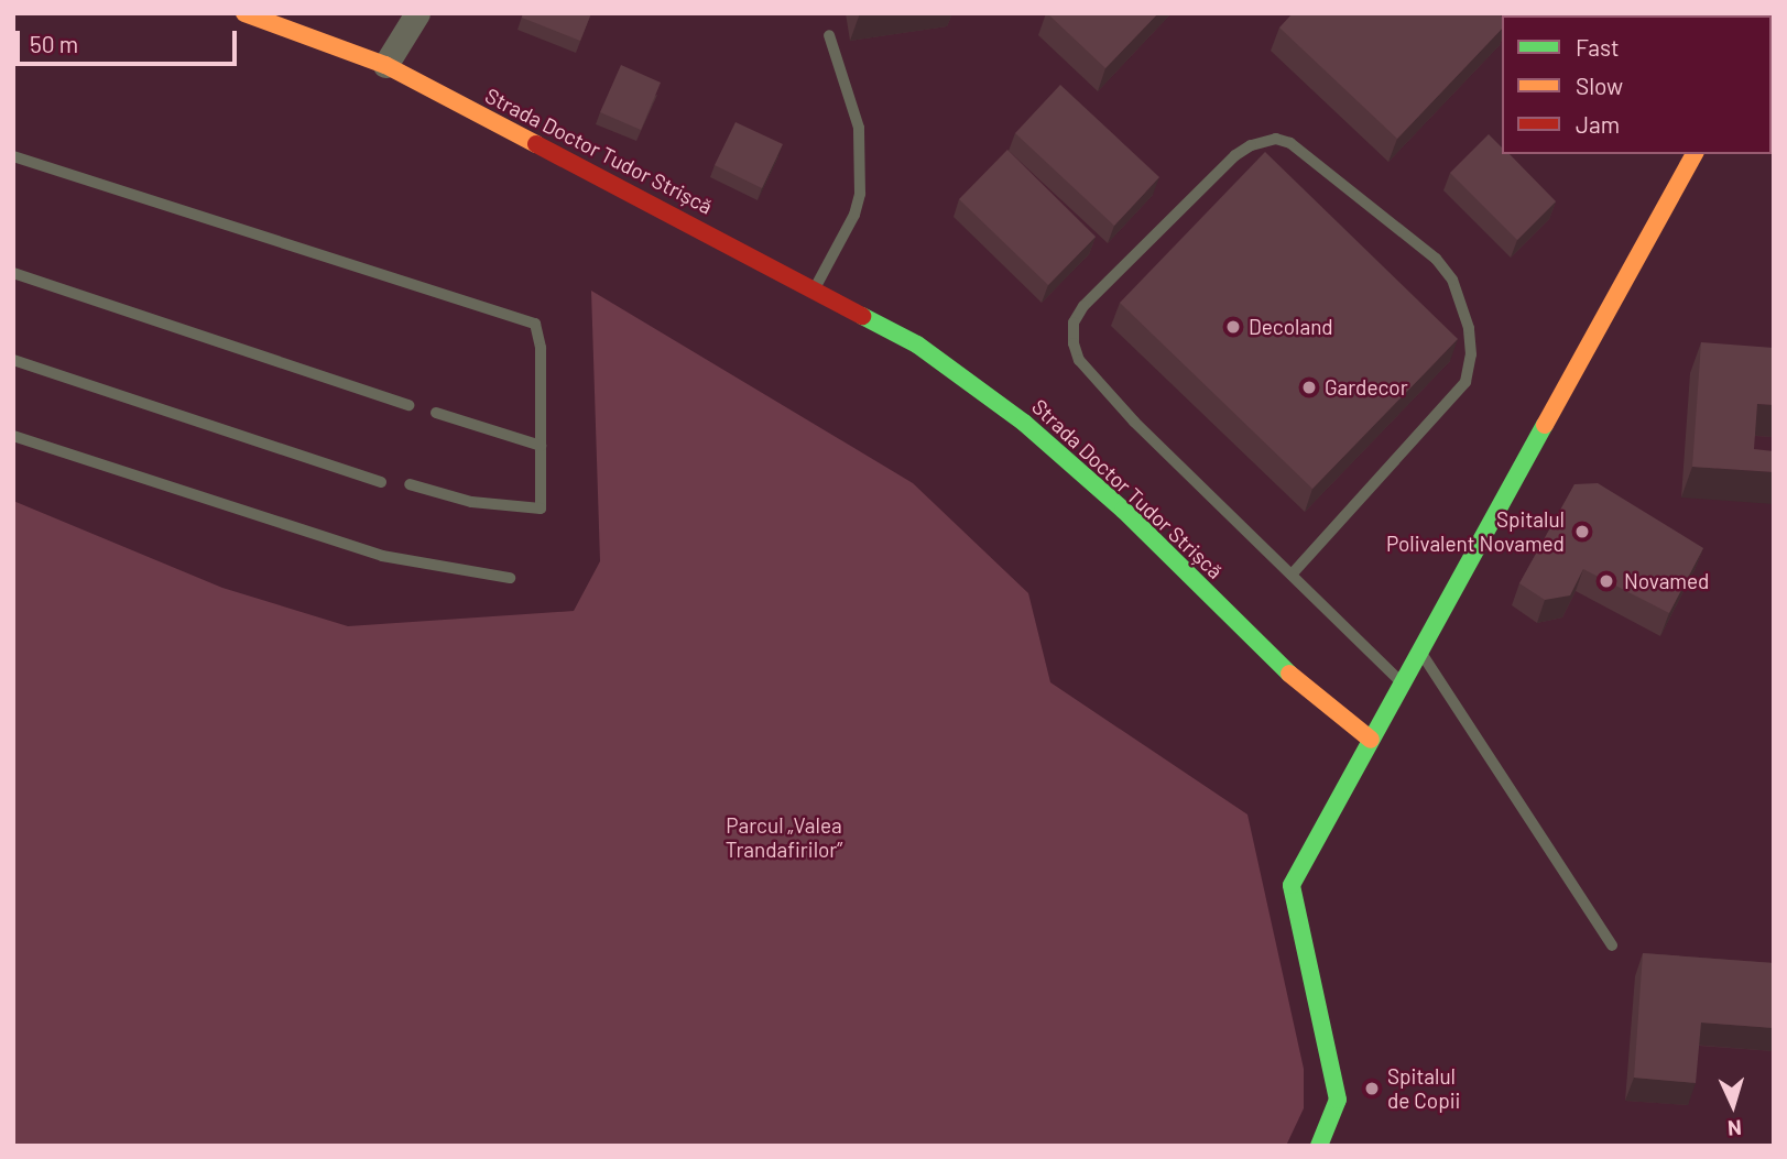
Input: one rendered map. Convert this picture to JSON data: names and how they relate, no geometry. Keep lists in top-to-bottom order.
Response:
{
  "streets": {
    "street": ["Strada Doctor Tudor Strișcă"]
  },
  "parks": ["Parcul „Valea Trandafirilor”"],
  "places": [
    "Decoland",
    "Gardecor",
    "Spitalul Polivalent Novamed",
    "Novamed",
    "Spitalul de Copii"
  ],
  "legend": ["Fast", "Slow", "Jam"],
  "scale_bar": "50 m",
  "north": "bottom"
}
